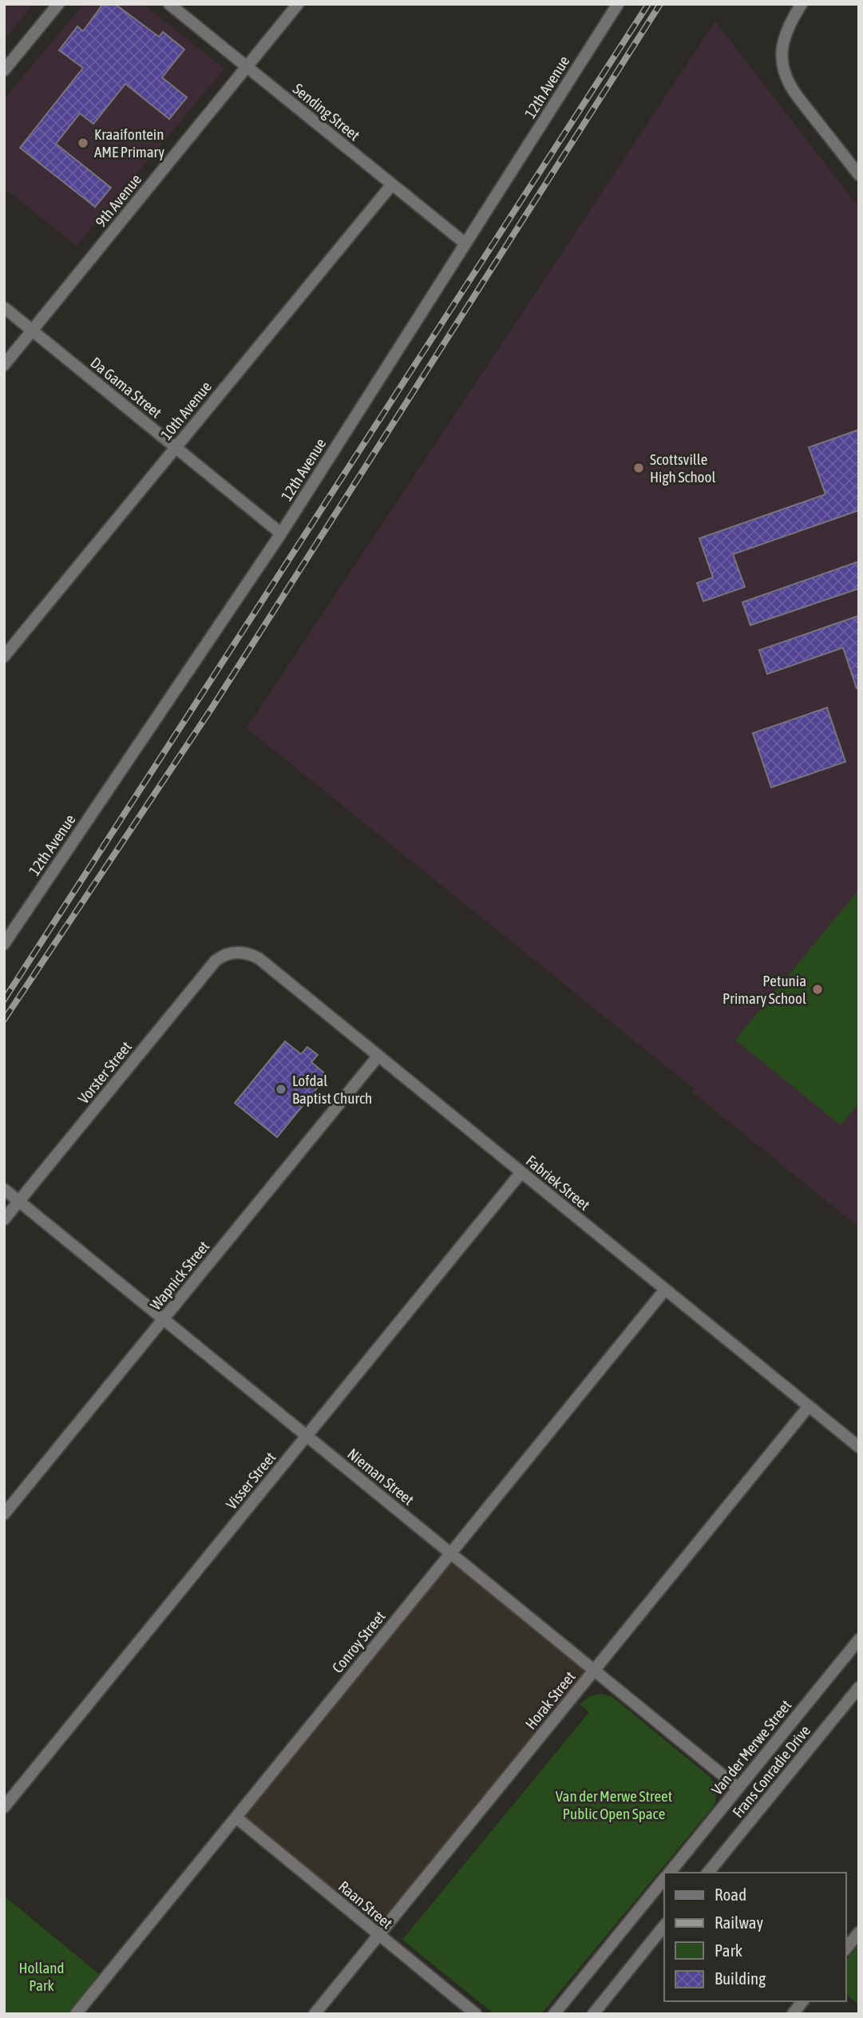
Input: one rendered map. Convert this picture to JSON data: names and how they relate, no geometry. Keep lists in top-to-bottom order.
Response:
{
  "streets": {
    "street": [
      "12th Avenue",
      "Sending Street",
      "9th Avenue",
      "Da Gama Street",
      "10th Avenue",
      "Vorster Street",
      "Fabriek Street",
      "Wapnick Street",
      "Nieman Street",
      "Visser Street",
      "Conroy Street",
      "Horak Street",
      "Van der Merwe Street",
      "Frans Conradie Drive",
      "Raan Street"
    ]
  },
  "crossings": [
    ["12th Avenue", "Sending Street"],
    ["12th Avenue", "Da Gama Street"],
    ["Sending Street", "9th Avenue"],
    ["Sending Street", "10th Avenue"],
    ["9th Avenue", "Da Gama Street"],
    ["Da Gama Street", "10th Avenue"],
    ["Vorster Street", "Fabriek Street"],
    ["Vorster Street", "Nieman Street"],
    ["Fabriek Street", "Wapnick Street"],
    ["Fabriek Street", "Visser Street"],
    ["Fabriek Street", "Conroy Street"],
    ["Fabriek Street", "Horak Street"],
    ["Wapnick Street", "Nieman Street"],
    ["Nieman Street", "Visser Street"],
    ["Nieman Street", "Conroy Street"],
    ["Nieman Street", "Horak Street"],
    ["Nieman Street", "Van der Merwe Street"],
    ["Conroy Street", "Raan Street"],
    ["Horak Street", "Raan Street"]
  ],
  "parks": ["Van der Merwe Street Public Open Space", "Holland Park"],
  "places": [
    "Kraaifontein AME Primary",
    "Scottsville High School",
    "Petunia Primary School",
    "Lofdal Baptist Church"
  ],
  "legend": [
    "Road",
    "Railway",
    "Park",
    "Building"
  ]
}
